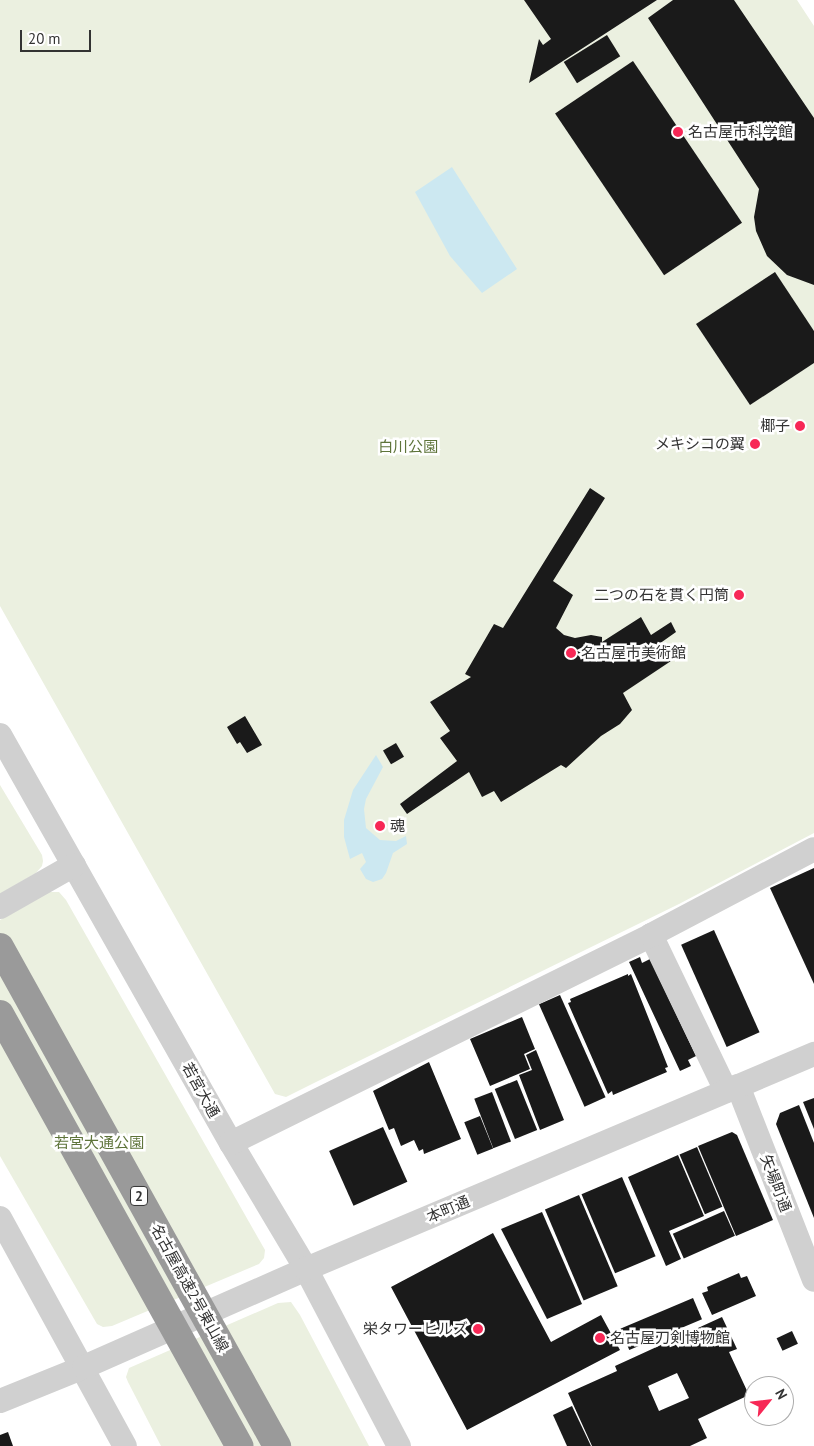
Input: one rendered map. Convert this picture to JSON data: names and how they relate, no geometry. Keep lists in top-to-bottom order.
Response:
{
  "streets": {
    "highway": ["2", "名古屋高速2号東山線"],
    "street": ["若宮大通", "矢場町通", "本町通"]
  },
  "crossings": [
    ["若宮大通", "本町通"],
    ["矢場町通", "本町通"]
  ],
  "parks": ["白川公園", "若宮大通公園"],
  "places": [
    "名古屋市科学館",
    "椰子",
    "メキシコの翼",
    "二つの石を貫く円筒",
    "名古屋市美術館",
    "魂",
    "栄タワーヒルズ",
    "名古屋刀剣博物館"
  ],
  "scale_bar": "20 m",
  "north": "top right"
}
